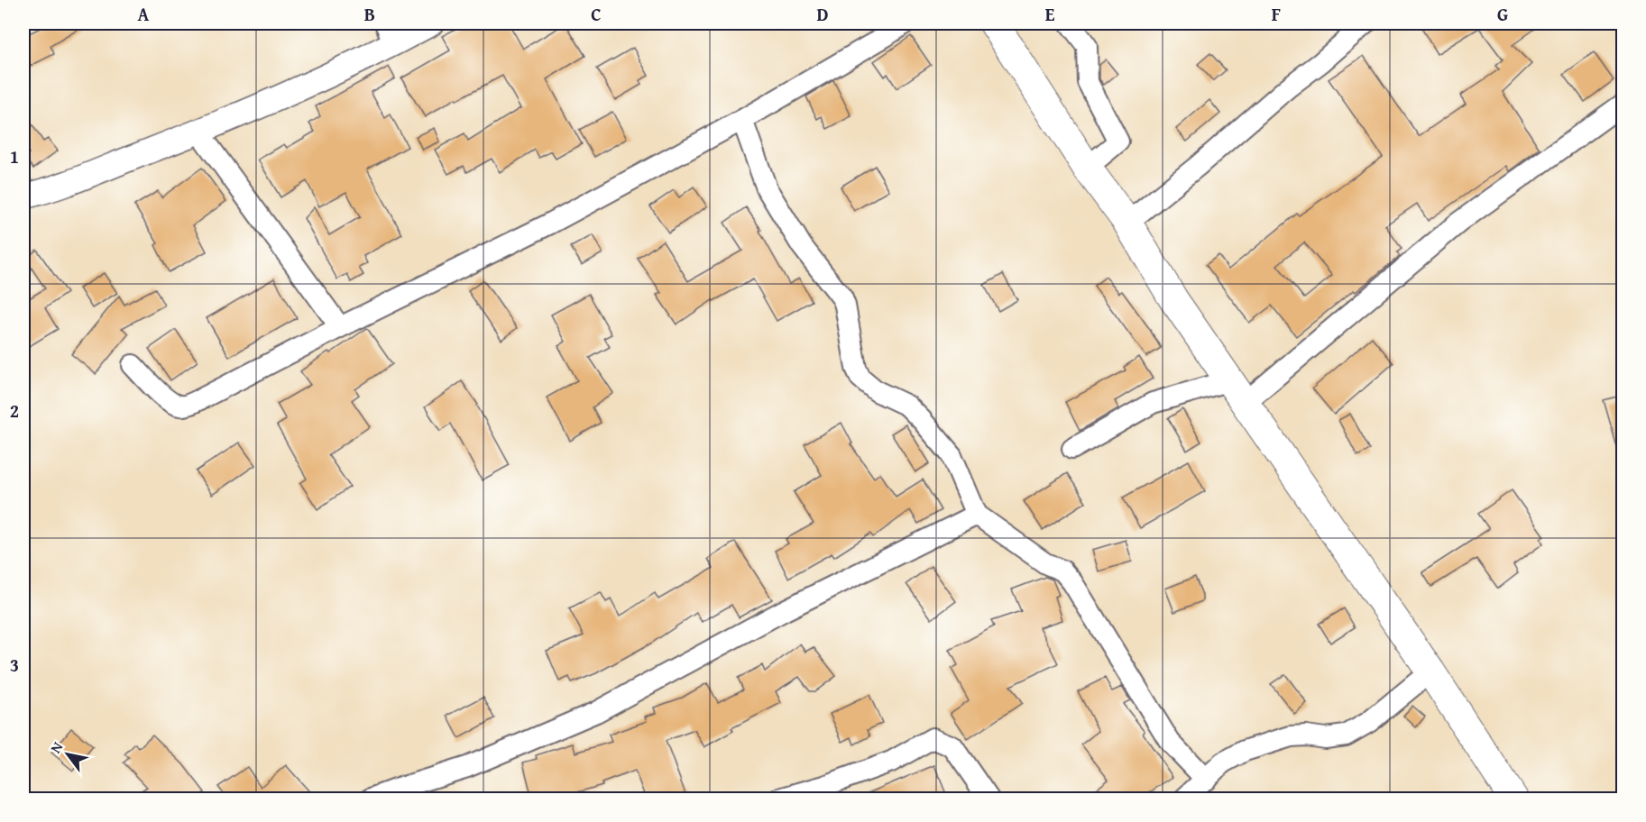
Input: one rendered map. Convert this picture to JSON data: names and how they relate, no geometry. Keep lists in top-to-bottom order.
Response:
{
  "north": "top left",
  "grid": {
    "columns": [
      "A",
      "B",
      "C",
      "D",
      "E",
      "F",
      "G"
    ],
    "rows": ["1", "2", "3"]
  }
}
